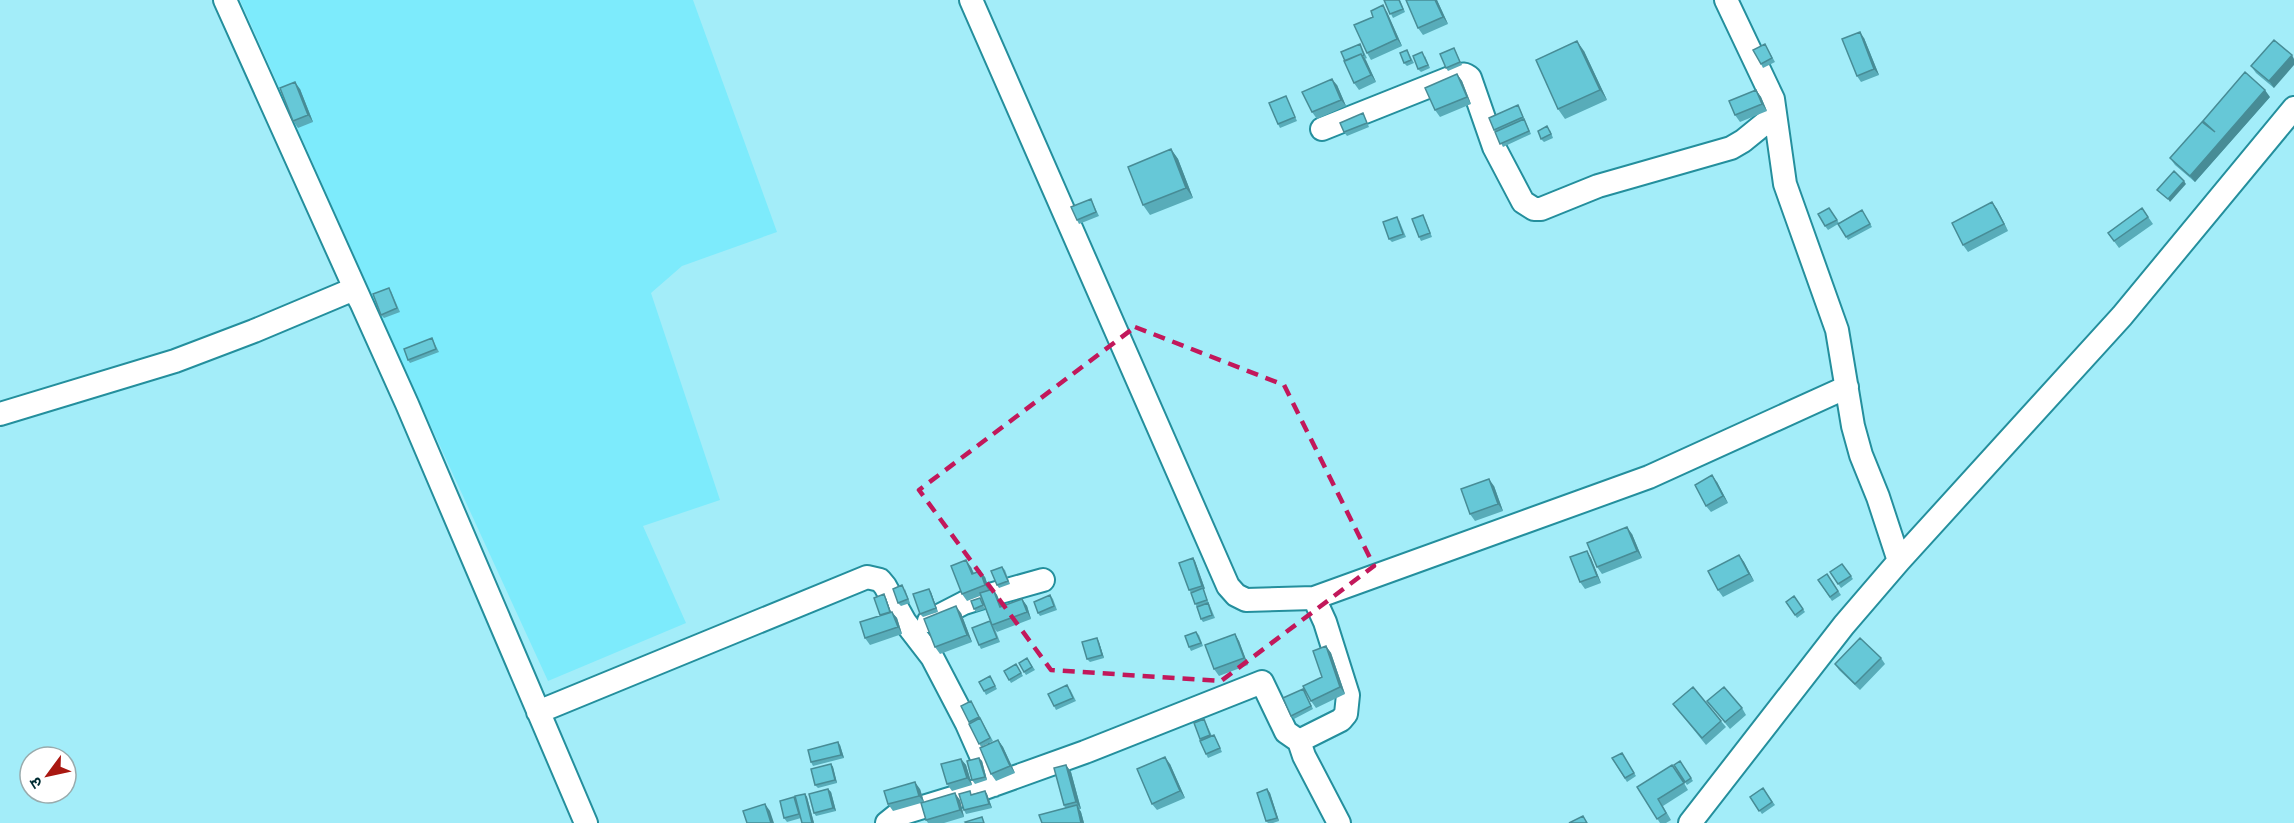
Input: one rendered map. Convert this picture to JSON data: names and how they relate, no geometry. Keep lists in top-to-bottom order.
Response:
{
  "north": "bottom left"
}
